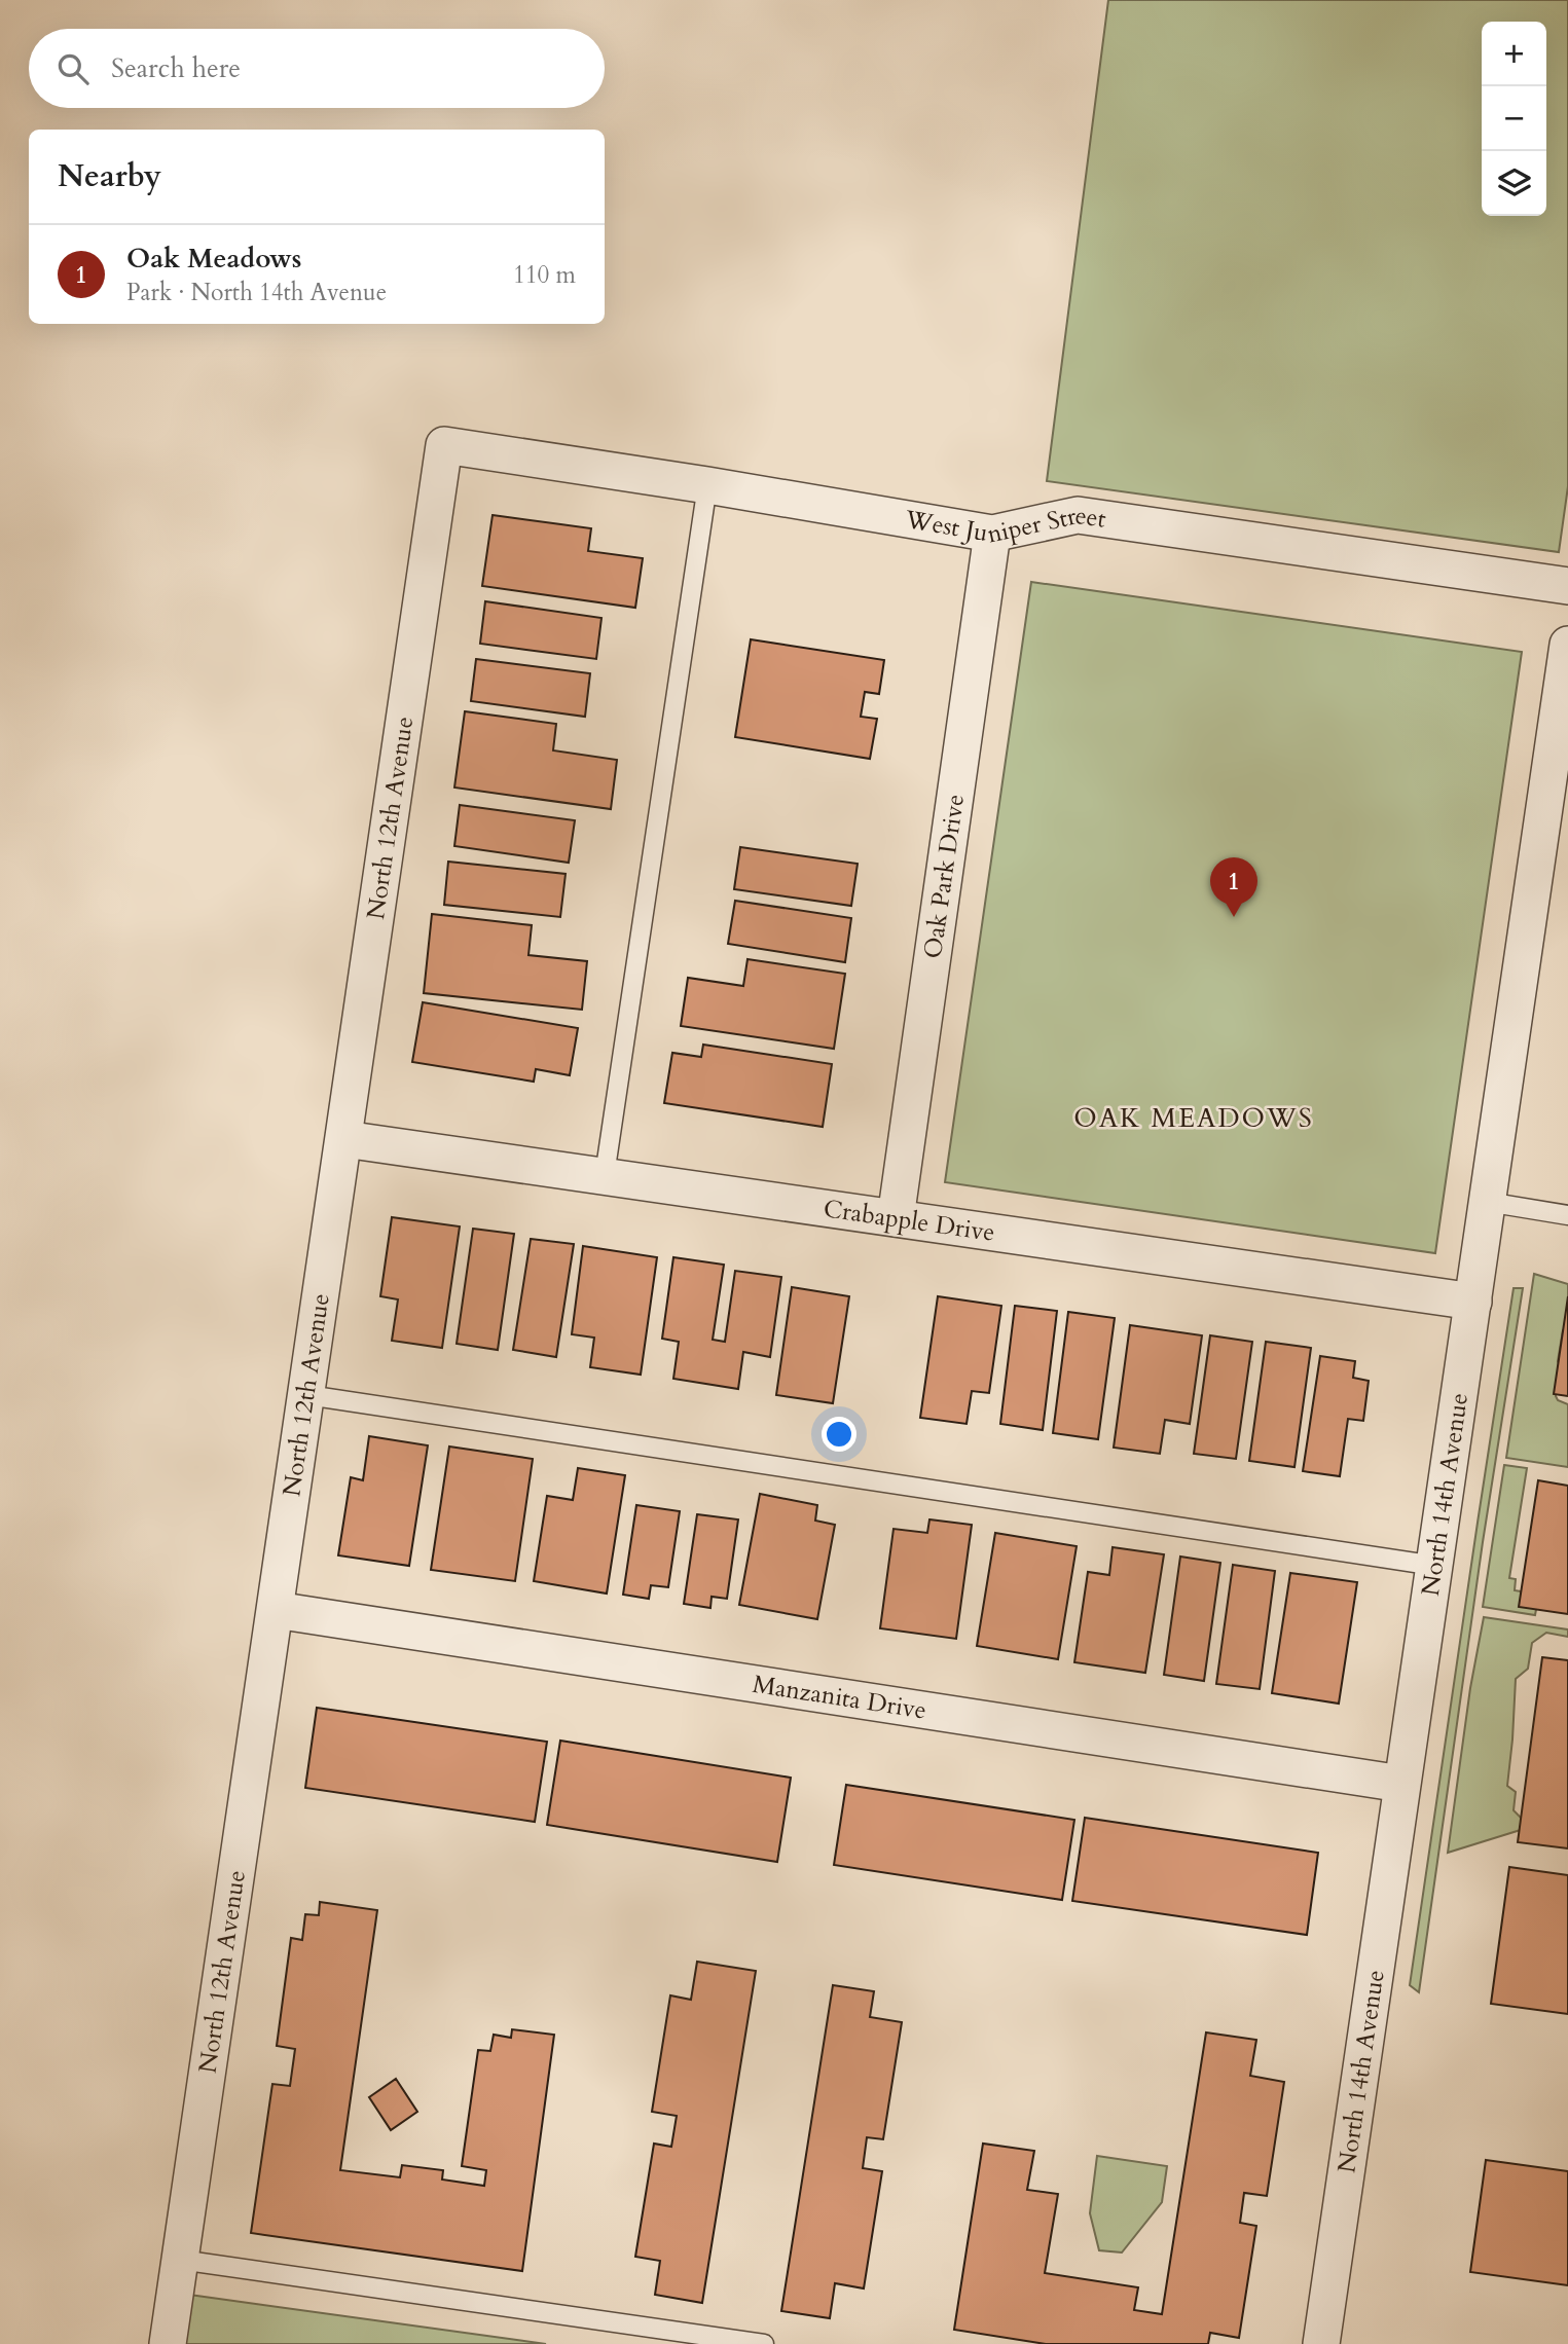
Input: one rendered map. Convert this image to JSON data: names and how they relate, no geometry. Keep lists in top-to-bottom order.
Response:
{
  "streets": {
    "street": [
      "West Juniper Street",
      "North 12th Avenue",
      "Oak Park Drive",
      "Crabapple Drive",
      "North 14th Avenue",
      "Manzanita Drive"
    ]
  },
  "crossings": [
    ["West Juniper Street", "North 12th Avenue"],
    ["West Juniper Street", "Oak Park Drive"],
    ["North 12th Avenue", "Crabapple Drive"],
    ["North 12th Avenue", "Manzanita Drive"],
    ["Oak Park Drive", "Crabapple Drive"],
    ["Crabapple Drive", "North 14th Avenue"],
    ["North 14th Avenue", "Manzanita Drive"]
  ],
  "districts": ["OAK MEADOWS"],
  "page": {
    "map_buttons": ["+", "−"],
    "search": "Search here",
    "heading": "Nearby",
    "list": [
      {
        "mark": "1",
        "name": "Oak Meadows",
        "note": "Park · North 14th Avenue",
        "value": "110 m"
      }
    ],
    "pins": "1"
  }
}
